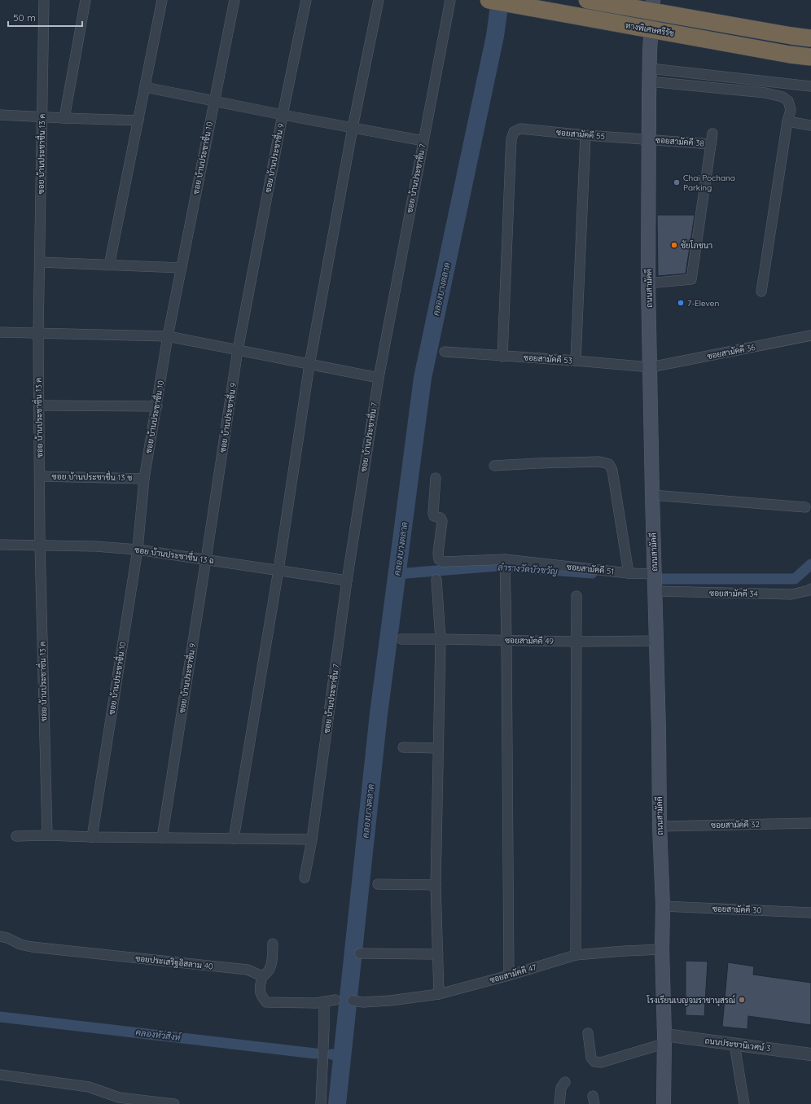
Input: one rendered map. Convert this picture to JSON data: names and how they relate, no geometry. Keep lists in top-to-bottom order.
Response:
{
  "streets": {
    "highway": ["ทางพิเศษศรีรัช"],
    "main road": ["ถนนสามัคคี"],
    "street": [
      "ซอยสามัคคี 55",
      "ซอยสามัคคี 38",
      "ซอย บ้านประชาชื่น 13 ค",
      "ซอย บ้านประชาชื่น 10",
      "ซอย บ้านประชาชื่น 9",
      "ซอย บ้านประชาชื่น 7",
      "ซอยสามัคคี 36",
      "ซอยสามัคคี 53",
      "ซอย บ้านประชาชื่น 13 ช",
      "ซอย บ้านประชาชื่น 13 ฉ",
      "ซอยสามัคคี 51",
      "ซอยสามัคคี 34",
      "ซอยสามัคคี 49",
      "ซอยสามัคคี 32",
      "ซอยสามัคคี 30",
      "ซอยประเสริฐอิสลาม 40",
      "ซอยสามัคคี 47",
      "ถนนประชานิเวศน์ 3"
    ]
  },
  "crossings": [
    ["ซอยสามัคคี 55", "ซอยสามัคคี 38"],
    ["ซอยสามัคคี 55", "ถนนสามัคคี"],
    ["ซอยสามัคคี 55", "ซอยสามัคคี 53"],
    ["ซอยสามัคคี 38", "ถนนสามัคคี"],
    ["ซอย บ้านประชาชื่น 13 ค", "ซอย บ้านประชาชื่น 13 ช"],
    ["ซอย บ้านประชาชื่น 13 ค", "ซอย บ้านประชาชื่น 13 ฉ"],
    ["ซอย บ้านประชาชื่น 10", "ซอย บ้านประชาชื่น 13 ช"],
    ["ซอย บ้านประชาชื่น 10", "ซอย บ้านประชาชื่น 13 ฉ"],
    ["ซอย บ้านประชาชื่น 9", "ซอย บ้านประชาชื่น 13 ฉ"],
    ["ซอย บ้านประชาชื่น 7", "ซอย บ้านประชาชื่น 13 ฉ"],
    ["ถนนสามัคคี", "ซอยสามัคคี 36"],
    ["ถนนสามัคคี", "ซอยสามัคคี 53"],
    ["ถนนสามัคคี", "ซอยสามัคคี 51"],
    ["ถนนสามัคคี", "ซอยสามัคคี 34"],
    ["ถนนสามัคคี", "ซอยสามัคคี 49"],
    ["ถนนสามัคคี", "ซอยสามัคคี 32"],
    ["ถนนสามัคคี", "ซอยสามัคคี 30"],
    ["ถนนสามัคคี", "ซอยสามัคคี 47"],
    ["ถนนสามัคคี", "ถนนประชานิเวศน์ 3"],
    ["ซอยสามัคคี 36", "ซอยสามัคคี 53"]
  ],
  "water": ["คลองบางตลาด", "ลำรางวัดบัวขวัญ", "คลองหัวสิงห์"],
  "places": [
    "Chai Pochana Parking",
    "ชัยโภชนา",
    "7-Eleven",
    "โรงเรียนเบญจมราชานุสรณ์"
  ],
  "scale_bar": "50 m"
}
